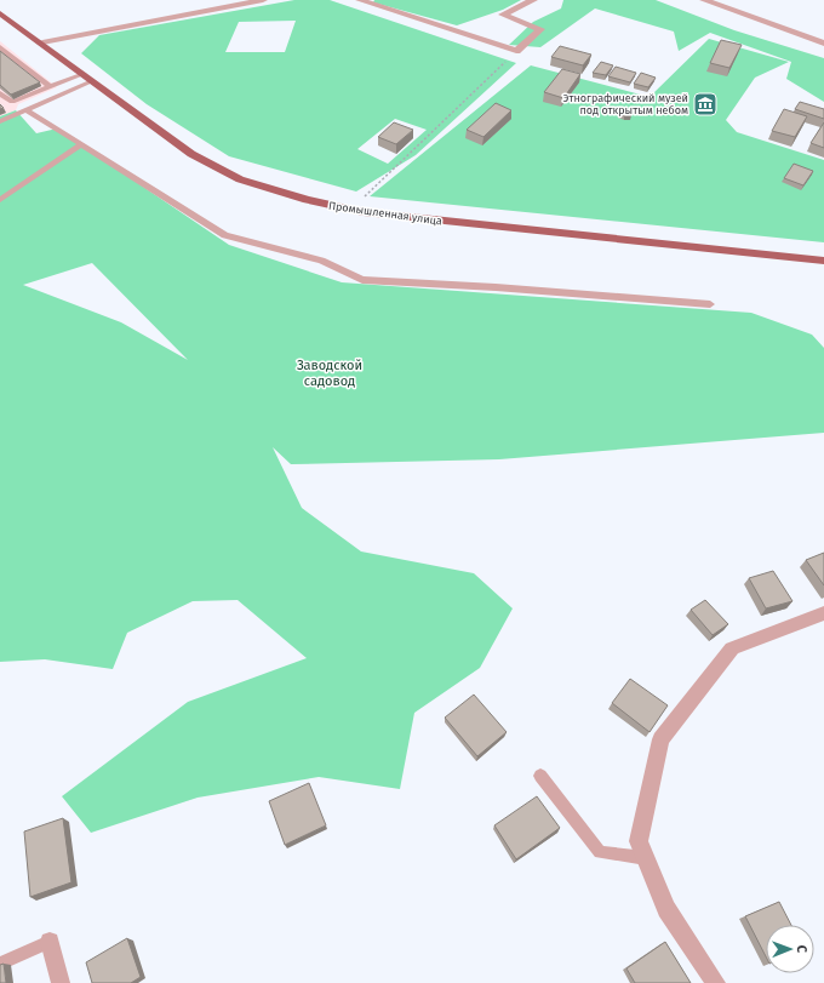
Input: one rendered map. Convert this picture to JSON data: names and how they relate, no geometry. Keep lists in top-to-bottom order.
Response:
{
  "streets": {
    "main road": ["Промышленная улица"]
  },
  "parks": ["Заводской садовод"],
  "places": {
    "museum": ["Этнографический музей под открытым небом"]
  },
  "north": "right"
}
